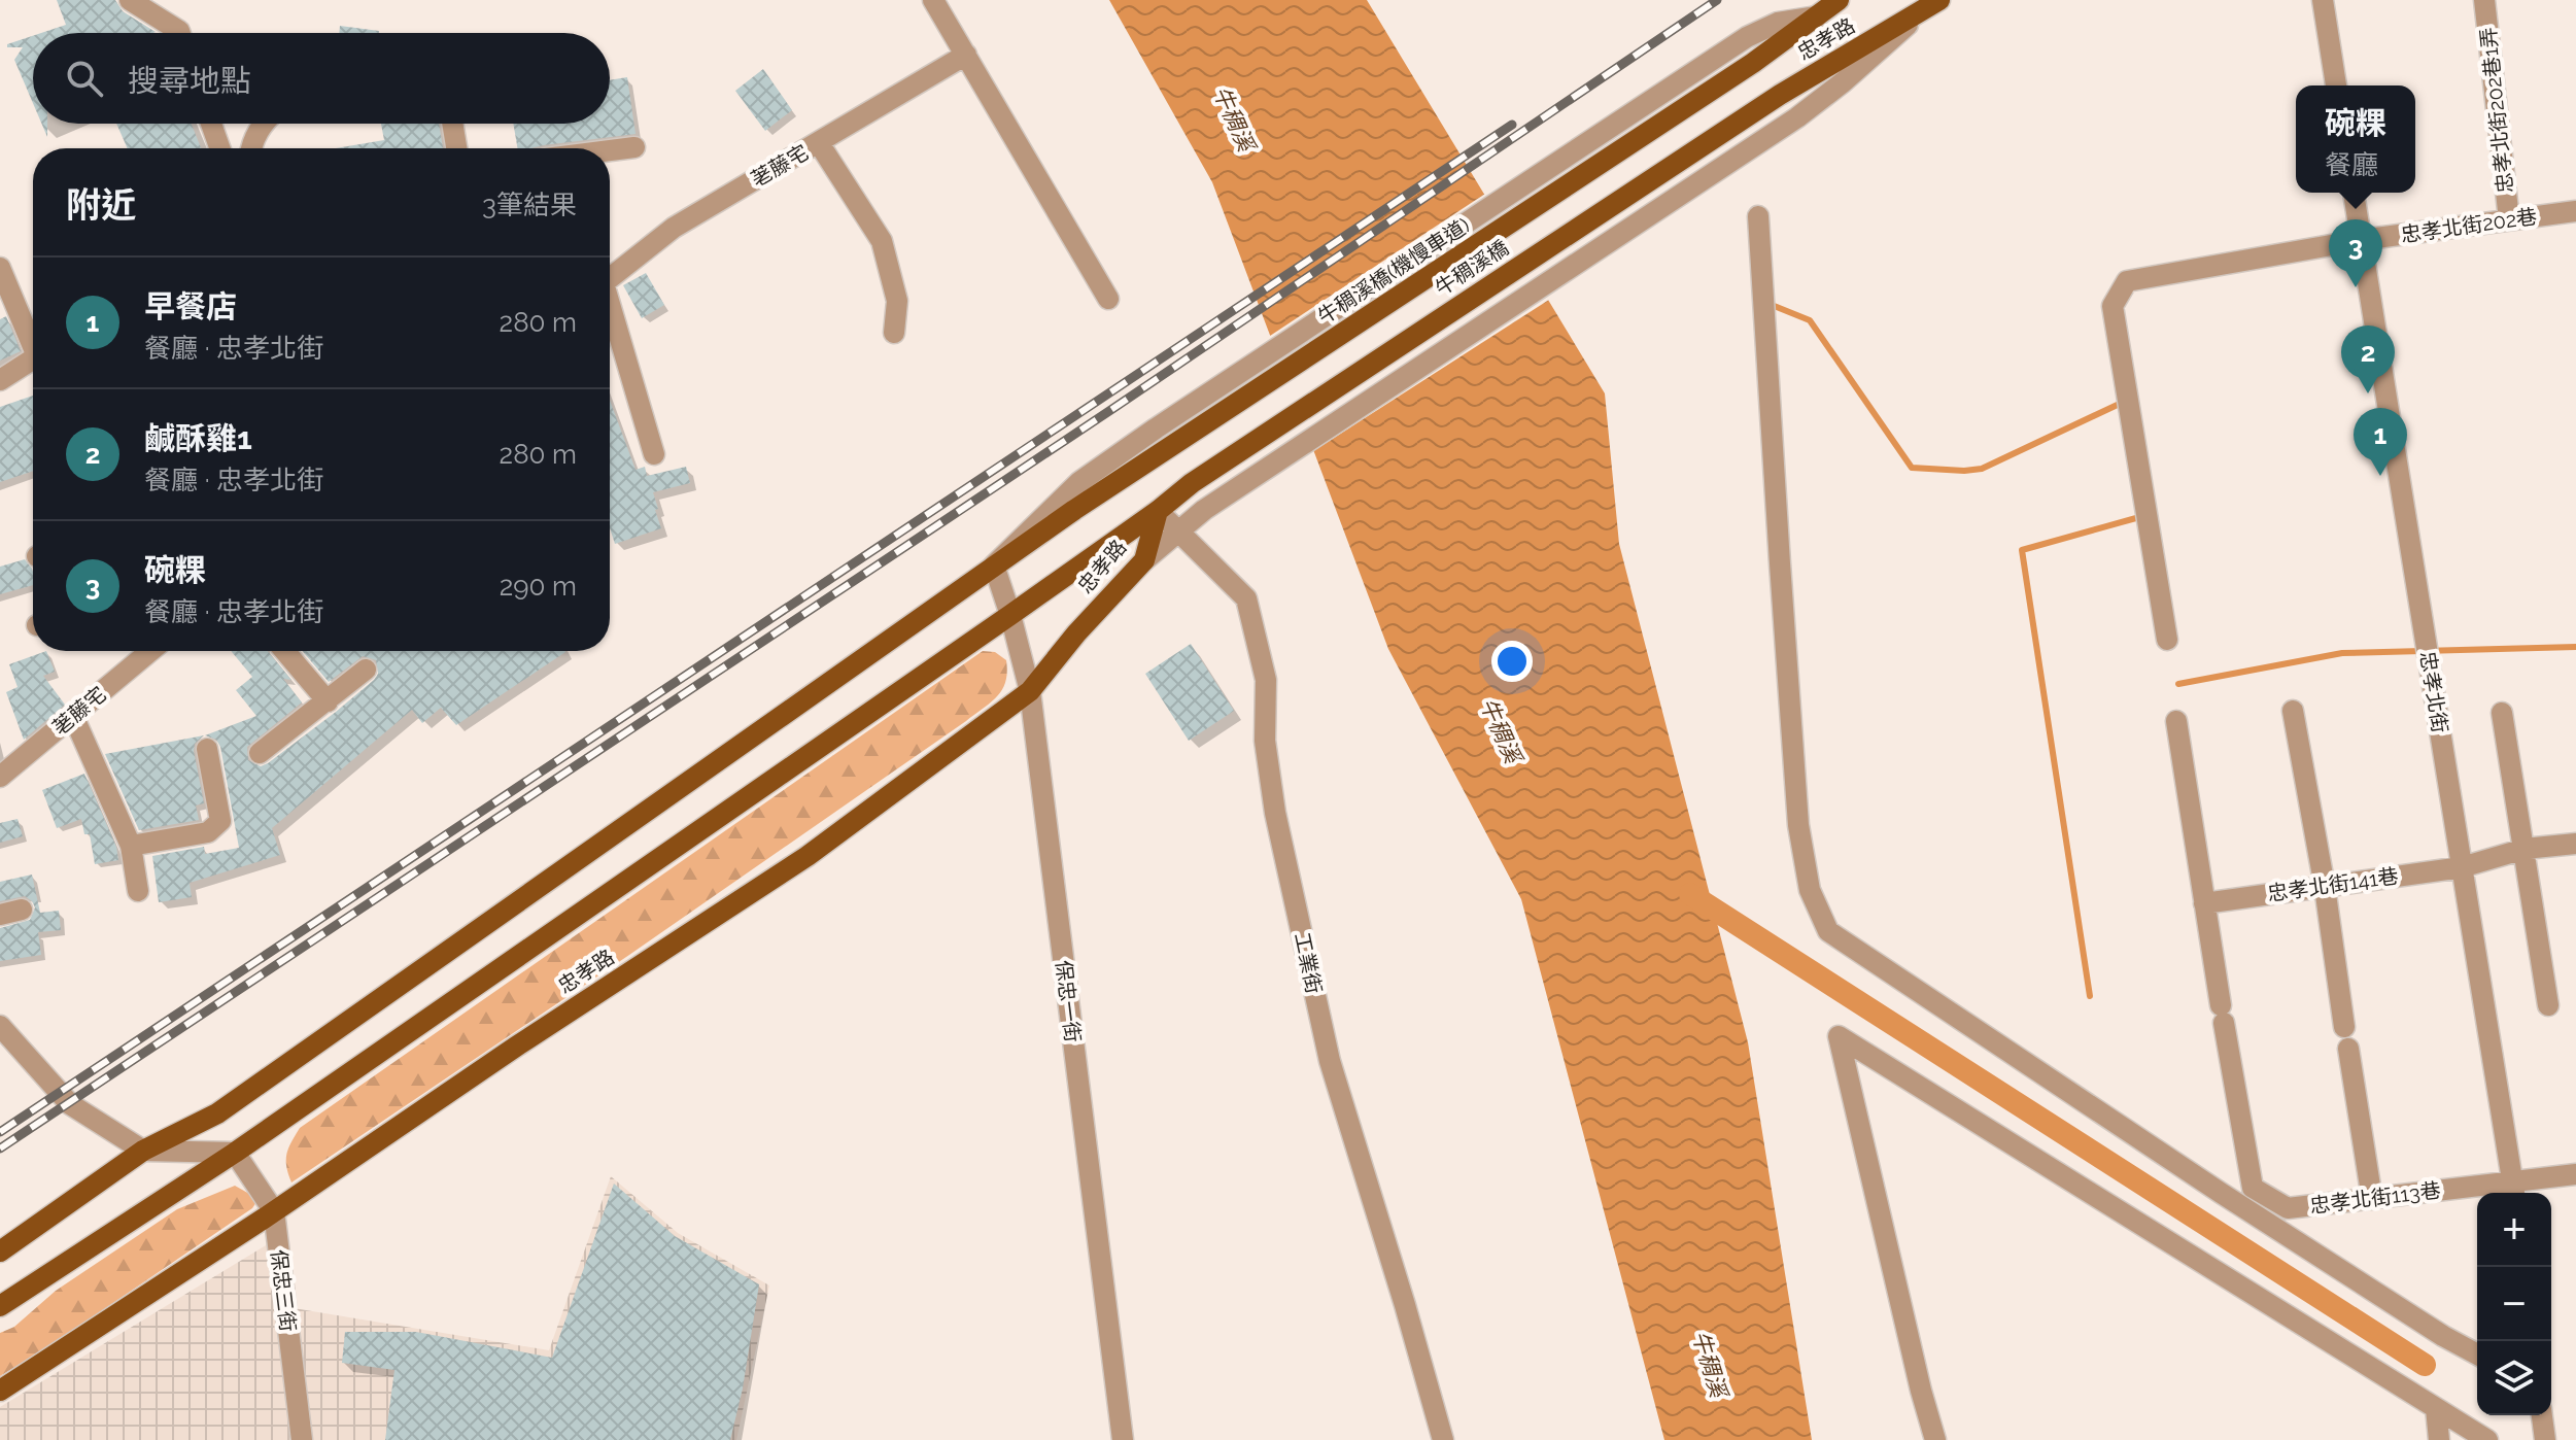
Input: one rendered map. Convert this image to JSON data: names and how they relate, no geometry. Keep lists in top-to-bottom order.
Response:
{
  "streets": {
    "main road": ["忠孝路", "牛稠溪橋"],
    "street": [
      "忠孝北街202巷1弄",
      "荖藤宅",
      "忠孝北街202巷",
      "牛稠溪橋(機慢車道)",
      "忠孝北街",
      "忠孝北街141巷",
      "工業街",
      "保忠一街",
      "忠孝北街113巷",
      "保忠三街"
    ]
  },
  "crossings": [
    ["忠孝路", "牛稠溪橋"],
    ["忠孝路", "牛稠溪橋(機慢車道)"],
    ["忠孝路", "工業街"],
    ["忠孝路", "保忠一街"],
    ["忠孝路", "保忠三街"],
    ["忠孝北街202巷1弄", "忠孝北街202巷"],
    ["忠孝北街202巷", "忠孝北街"],
    ["牛稠溪橋", "牛稠溪橋(機慢車道)"],
    ["牛稠溪橋", "工業街"],
    ["牛稠溪橋", "保忠一街"],
    ["牛稠溪橋(機慢車道)", "保忠一街"],
    ["忠孝北街", "忠孝北街141巷"],
    ["忠孝北街", "忠孝北街113巷"],
    ["忠孝北街141巷", "忠孝北街113巷"]
  ],
  "water": ["牛稠溪"],
  "page": {
    "search": "搜尋地點",
    "popup": ["碗粿", "餐廳"],
    "heading": ["附近", "3筆結果"],
    "pins": ["3", "2", "1"],
    "list": [
      {
        "mark": "1",
        "name": "早餐店",
        "note": "餐廳 · 忠孝北街",
        "value": "280 m"
      },
      {
        "mark": "2",
        "name": "鹹酥雞1",
        "note": "餐廳 · 忠孝北街",
        "value": "280 m"
      },
      {
        "mark": "3",
        "name": "碗粿",
        "note": "餐廳 · 忠孝北街",
        "value": "290 m"
      }
    ],
    "map_buttons": ["+", "−"]
  }
}
